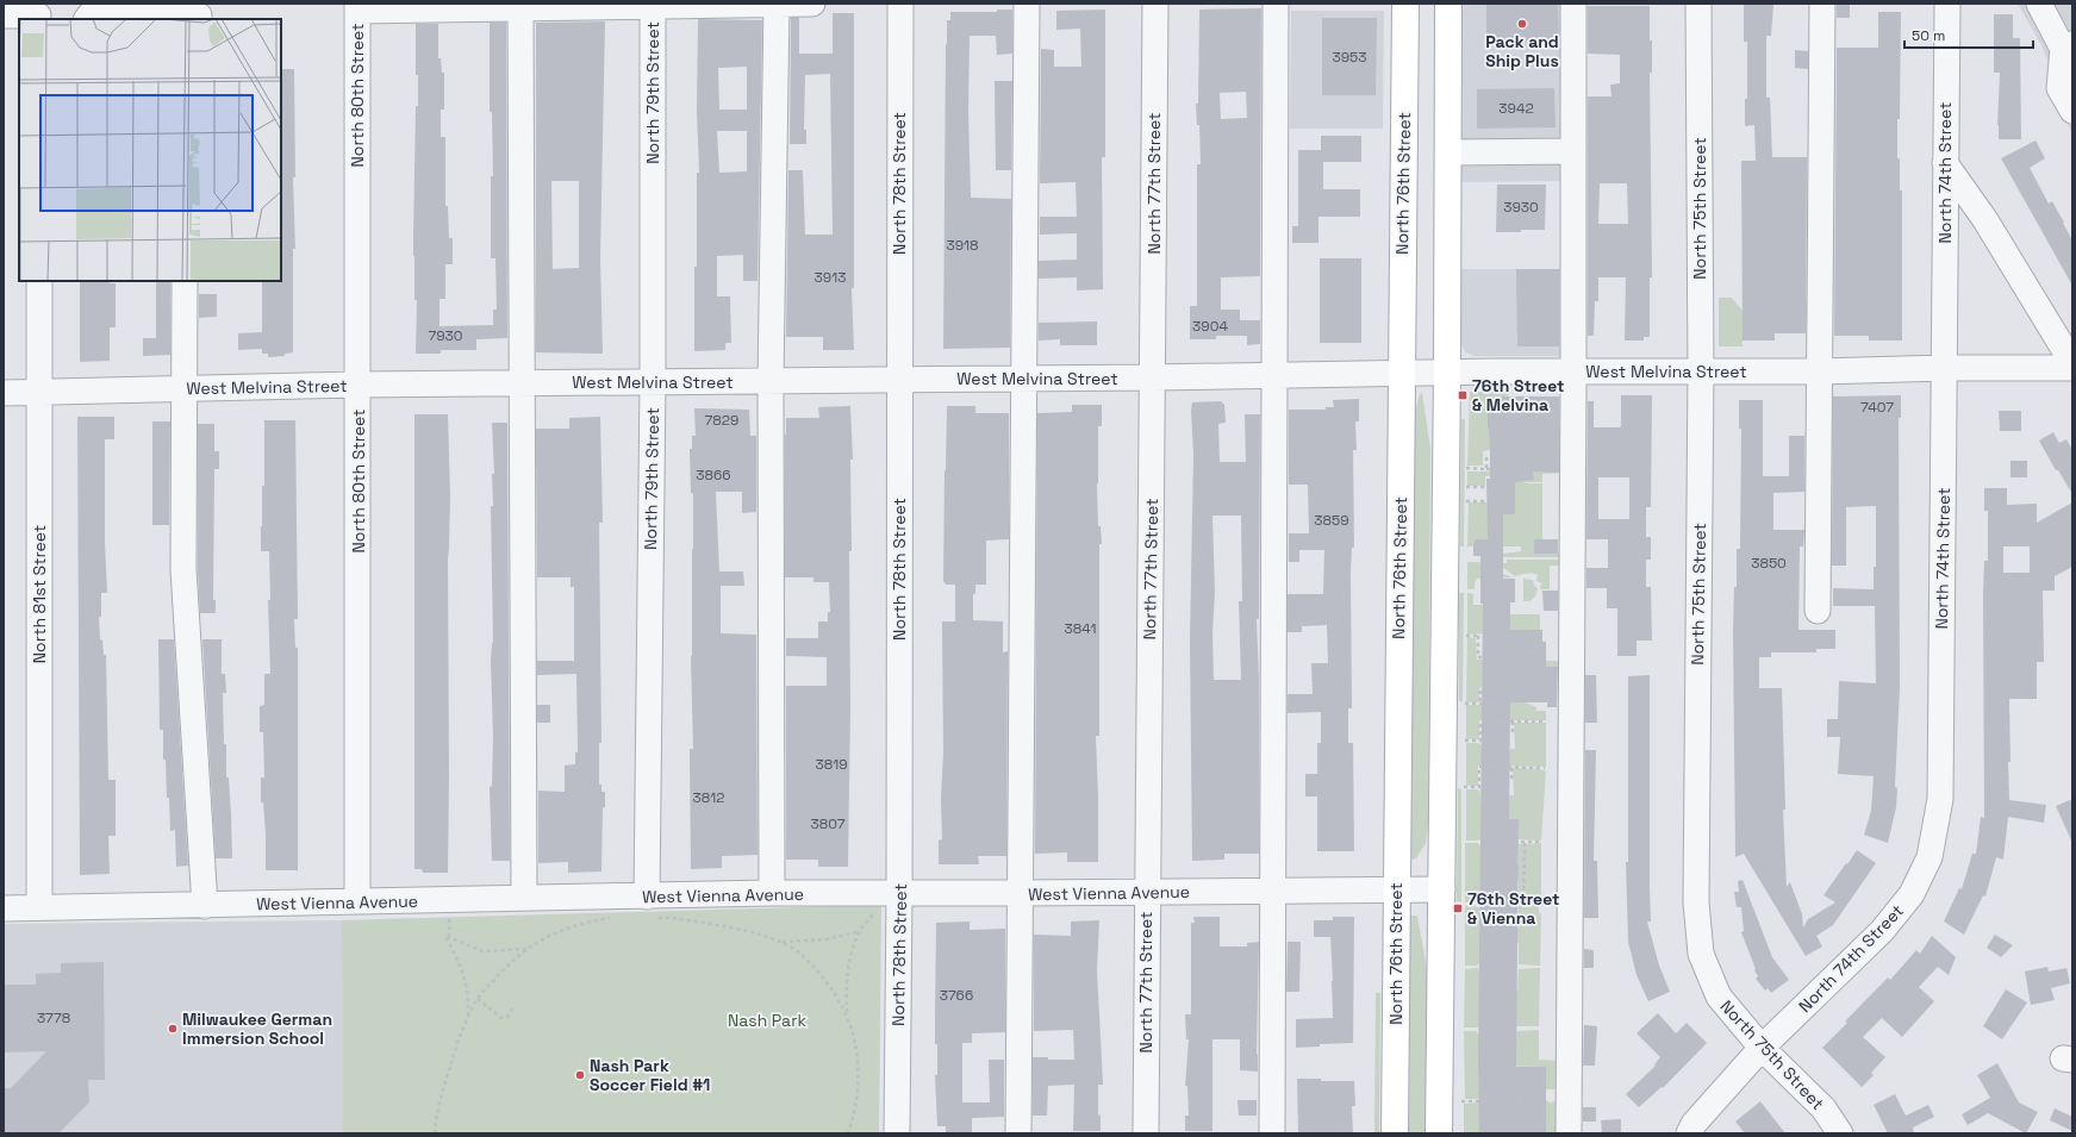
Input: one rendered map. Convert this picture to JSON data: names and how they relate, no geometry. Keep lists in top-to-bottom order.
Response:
{
  "streets": {
    "main road": ["North 76th Street"],
    "street": [
      "North 79th Street",
      "North 80th Street",
      "North 74th Street",
      "North 78th Street",
      "North 77th Street",
      "North 75th Street",
      "West Melvina Street",
      "North 81st Street",
      "West Vienna Avenue"
    ]
  },
  "crossings": [
    ["North 79th Street", "West Melvina Street"],
    ["North 79th Street", "West Vienna Avenue"],
    ["North 80th Street", "West Melvina Street"],
    ["North 80th Street", "West Vienna Avenue"],
    ["North 74th Street", "North 75th Street"],
    ["North 74th Street", "West Melvina Street"],
    ["North 78th Street", "West Melvina Street"],
    ["North 78th Street", "West Vienna Avenue"],
    ["North 77th Street", "West Melvina Street"],
    ["North 77th Street", "West Vienna Avenue"],
    ["North 76th Street", "West Melvina Street"],
    ["North 76th Street", "West Vienna Avenue"],
    ["North 75th Street", "West Melvina Street"],
    ["West Melvina Street", "North 81st Street"],
    ["North 81st Street", "West Vienna Avenue"]
  ],
  "parks": ["Nash Park"],
  "places": {
    "other": ["Pack and Ship Plus", "Milwaukee German Immersion School", "Nash Park Soccer Field #1"],
    "transit": ["76th Street & Melvina", "76th Street & Vienna"]
  },
  "house_numbers": [
    "3953",
    "3942",
    "3930",
    "3918",
    "3913",
    "3904",
    "7930",
    "7407",
    "7829",
    "3866",
    "3859",
    "3850",
    "3841",
    "3819",
    "3812",
    "3807",
    "3766",
    "3778"
  ],
  "scale_bar": "50 m"
}
